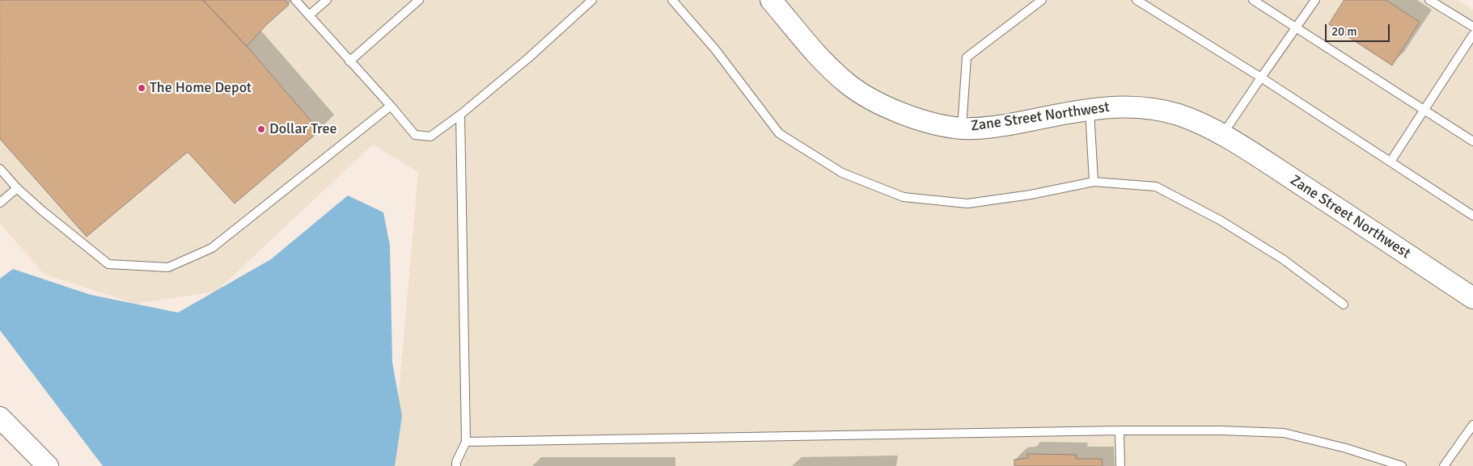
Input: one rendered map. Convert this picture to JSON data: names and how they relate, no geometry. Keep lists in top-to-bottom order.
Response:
{
  "streets": {
    "street": ["Zane Street Northwest"]
  },
  "places": ["The Home Depot", "Dollar Tree"],
  "scale_bar": "20 m"
}
